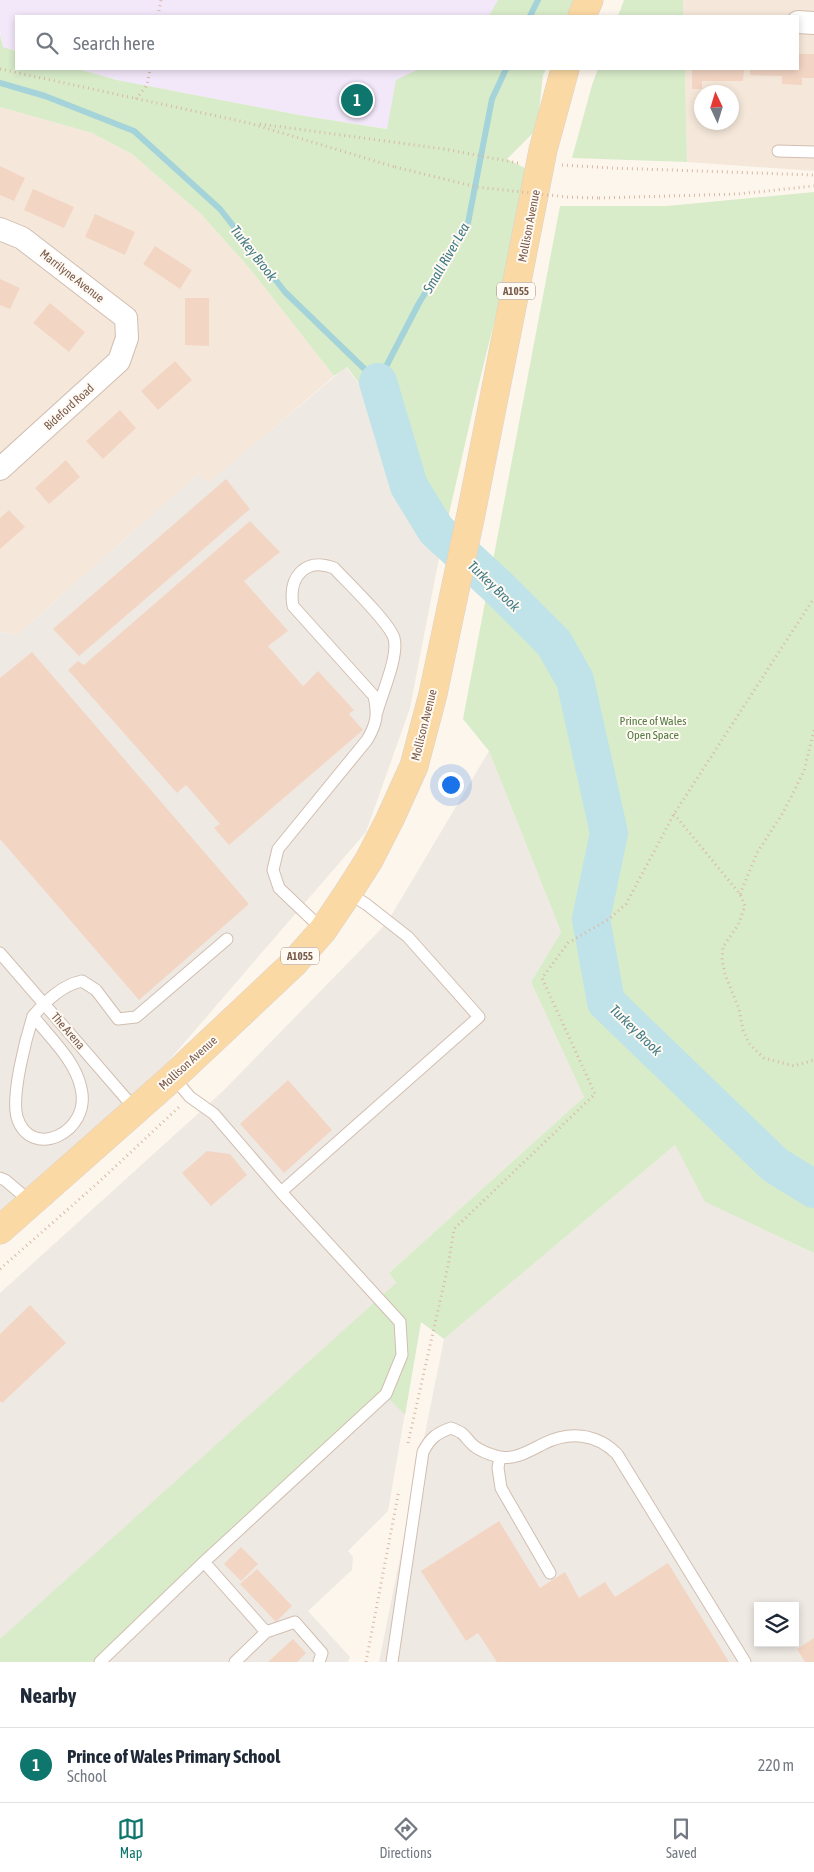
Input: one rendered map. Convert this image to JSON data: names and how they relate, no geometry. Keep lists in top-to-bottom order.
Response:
{
  "streets": {
    "main road": ["Mollison Avenue", "A1055"],
    "street": ["Marrilyne Avenue", "Bideford Road"],
    "lane": ["The Arena"]
  },
  "crossings": [
    ["Mollison Avenue", "The Arena"],
    ["Marrilyne Avenue", "Bideford Road"]
  ],
  "water": ["Turkey Brook", "Small River Lea"],
  "parks": ["Prince of Wales Open Space"],
  "north": "top",
  "page": {
    "search": "Search here",
    "pins": "1",
    "heading": "Nearby",
    "list": [
      {
        "mark": "1",
        "name": "Prince of Wales Primary School",
        "note": "School",
        "value": "220 m"
      }
    ],
    "nav": ["Map", "Directions", "Saved"]
  }
}
